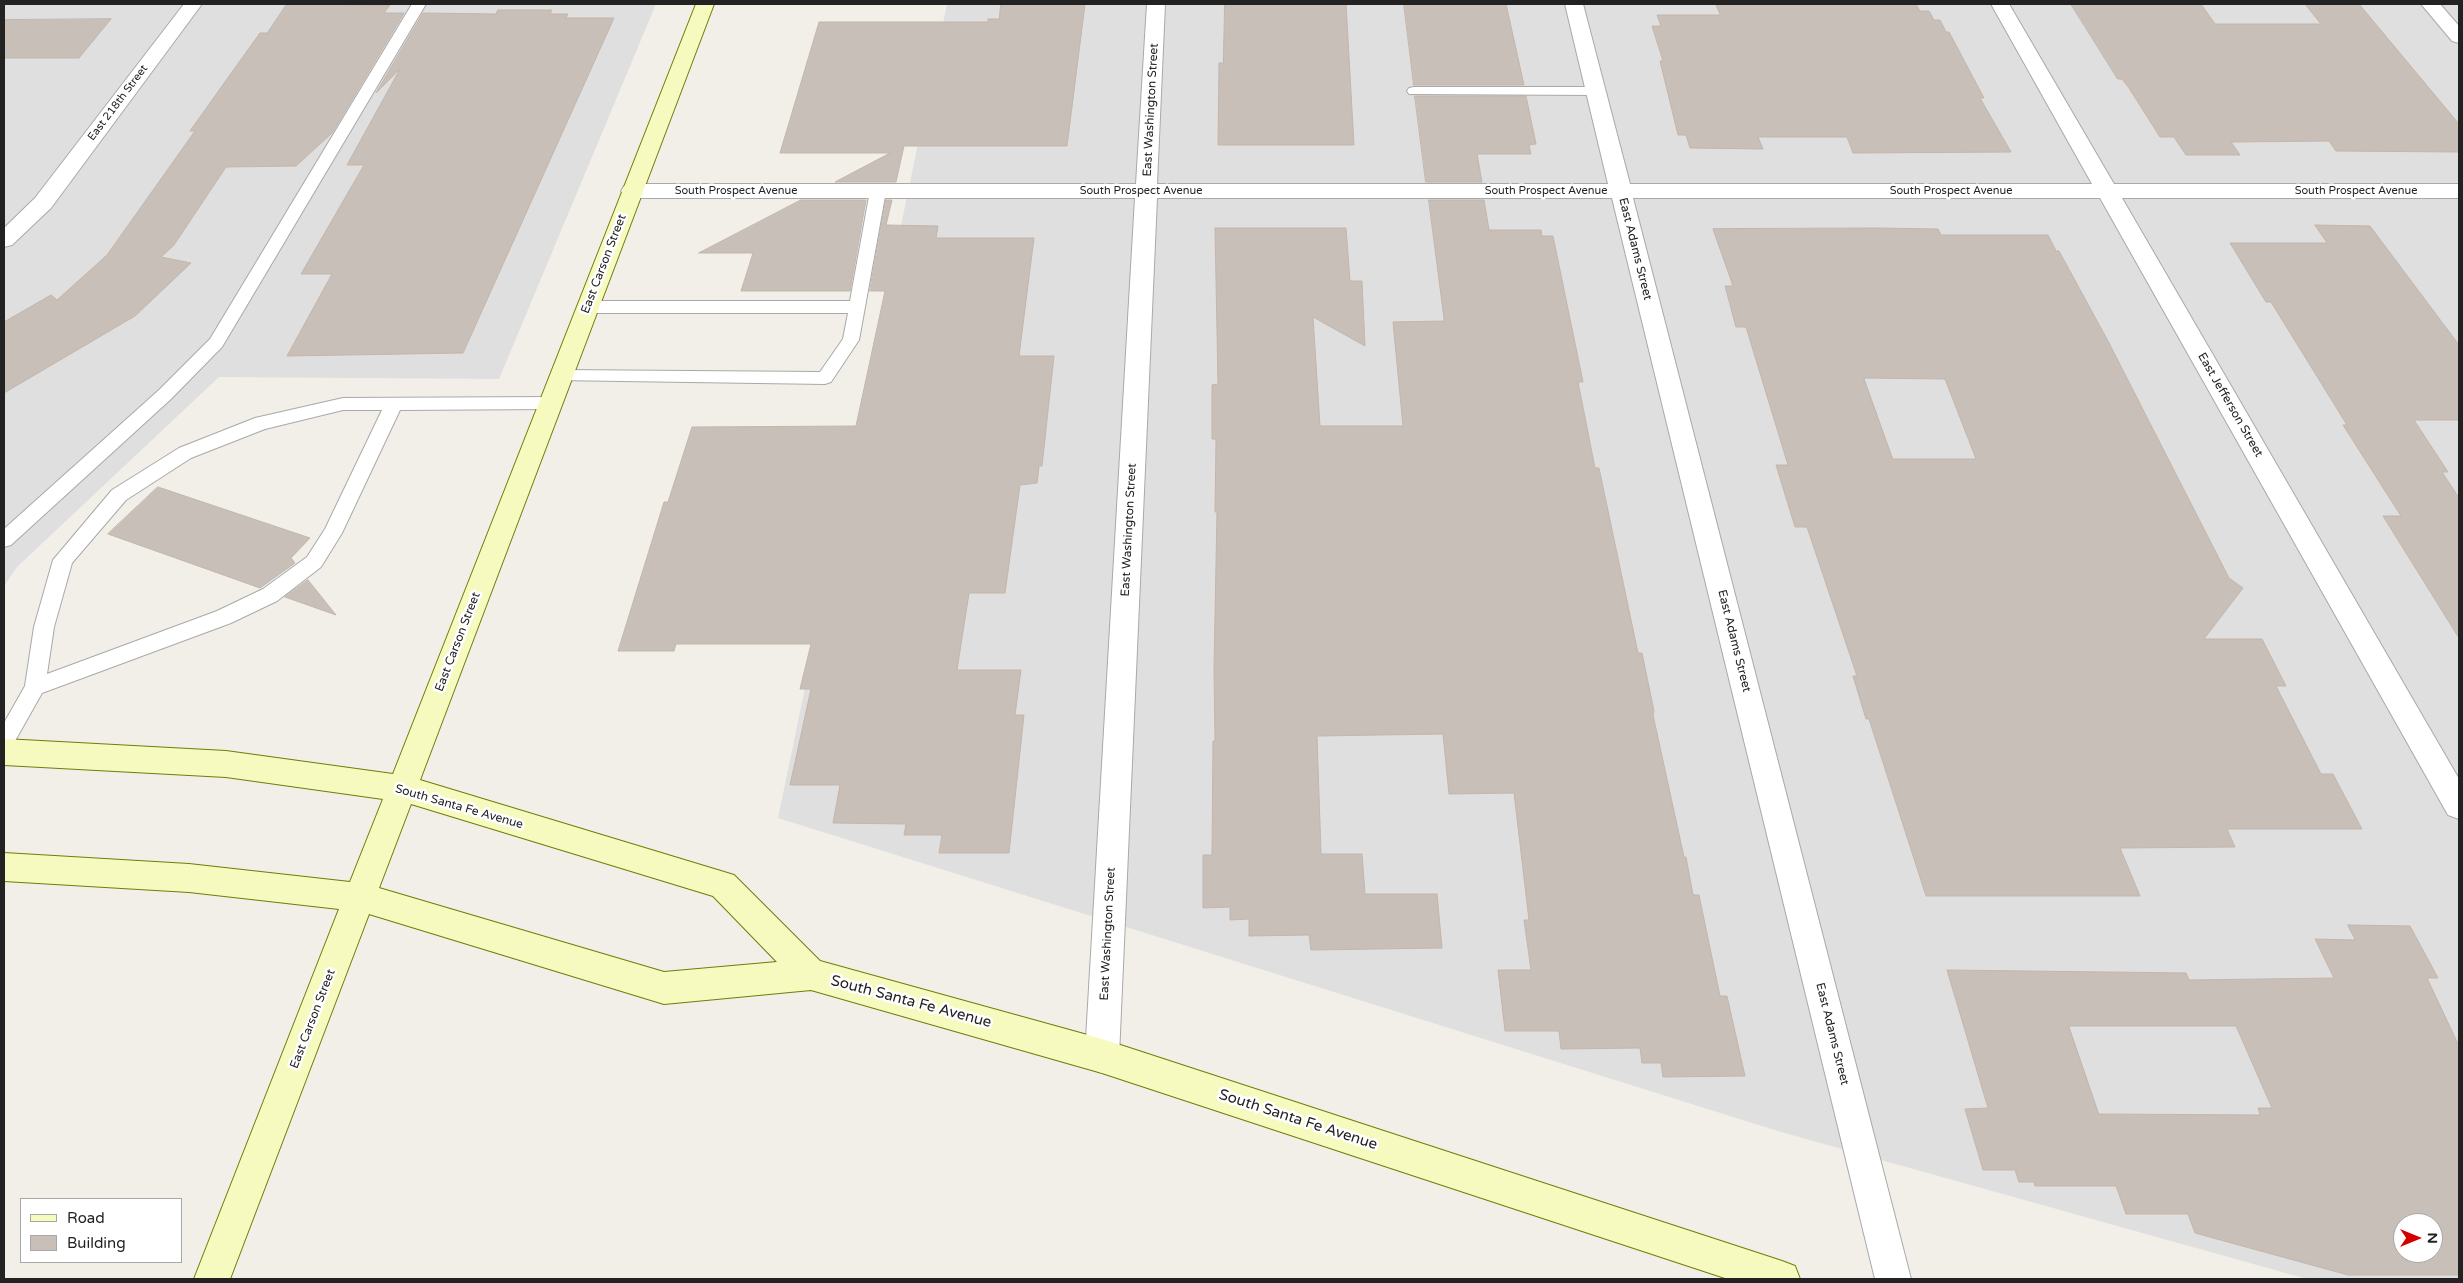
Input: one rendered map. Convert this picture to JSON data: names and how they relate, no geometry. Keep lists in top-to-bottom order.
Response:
{
  "streets": {
    "main road": ["East Carson Street", "South Santa Fe Avenue"],
    "street": [
      "East 218th Street",
      "East Washington Street",
      "South Prospect Avenue",
      "East Adams Street",
      "East Jefferson Street"
    ]
  },
  "crossings": [
    ["East Washington Street", "South Prospect Avenue"],
    ["East Washington Street", "South Santa Fe Avenue"],
    ["South Prospect Avenue", "East Adams Street"],
    ["South Prospect Avenue", "East Carson Street"],
    ["South Prospect Avenue", "East Jefferson Street"],
    ["East Carson Street", "South Santa Fe Avenue"]
  ],
  "legend": ["Road", "Building"],
  "north": "right"
}
